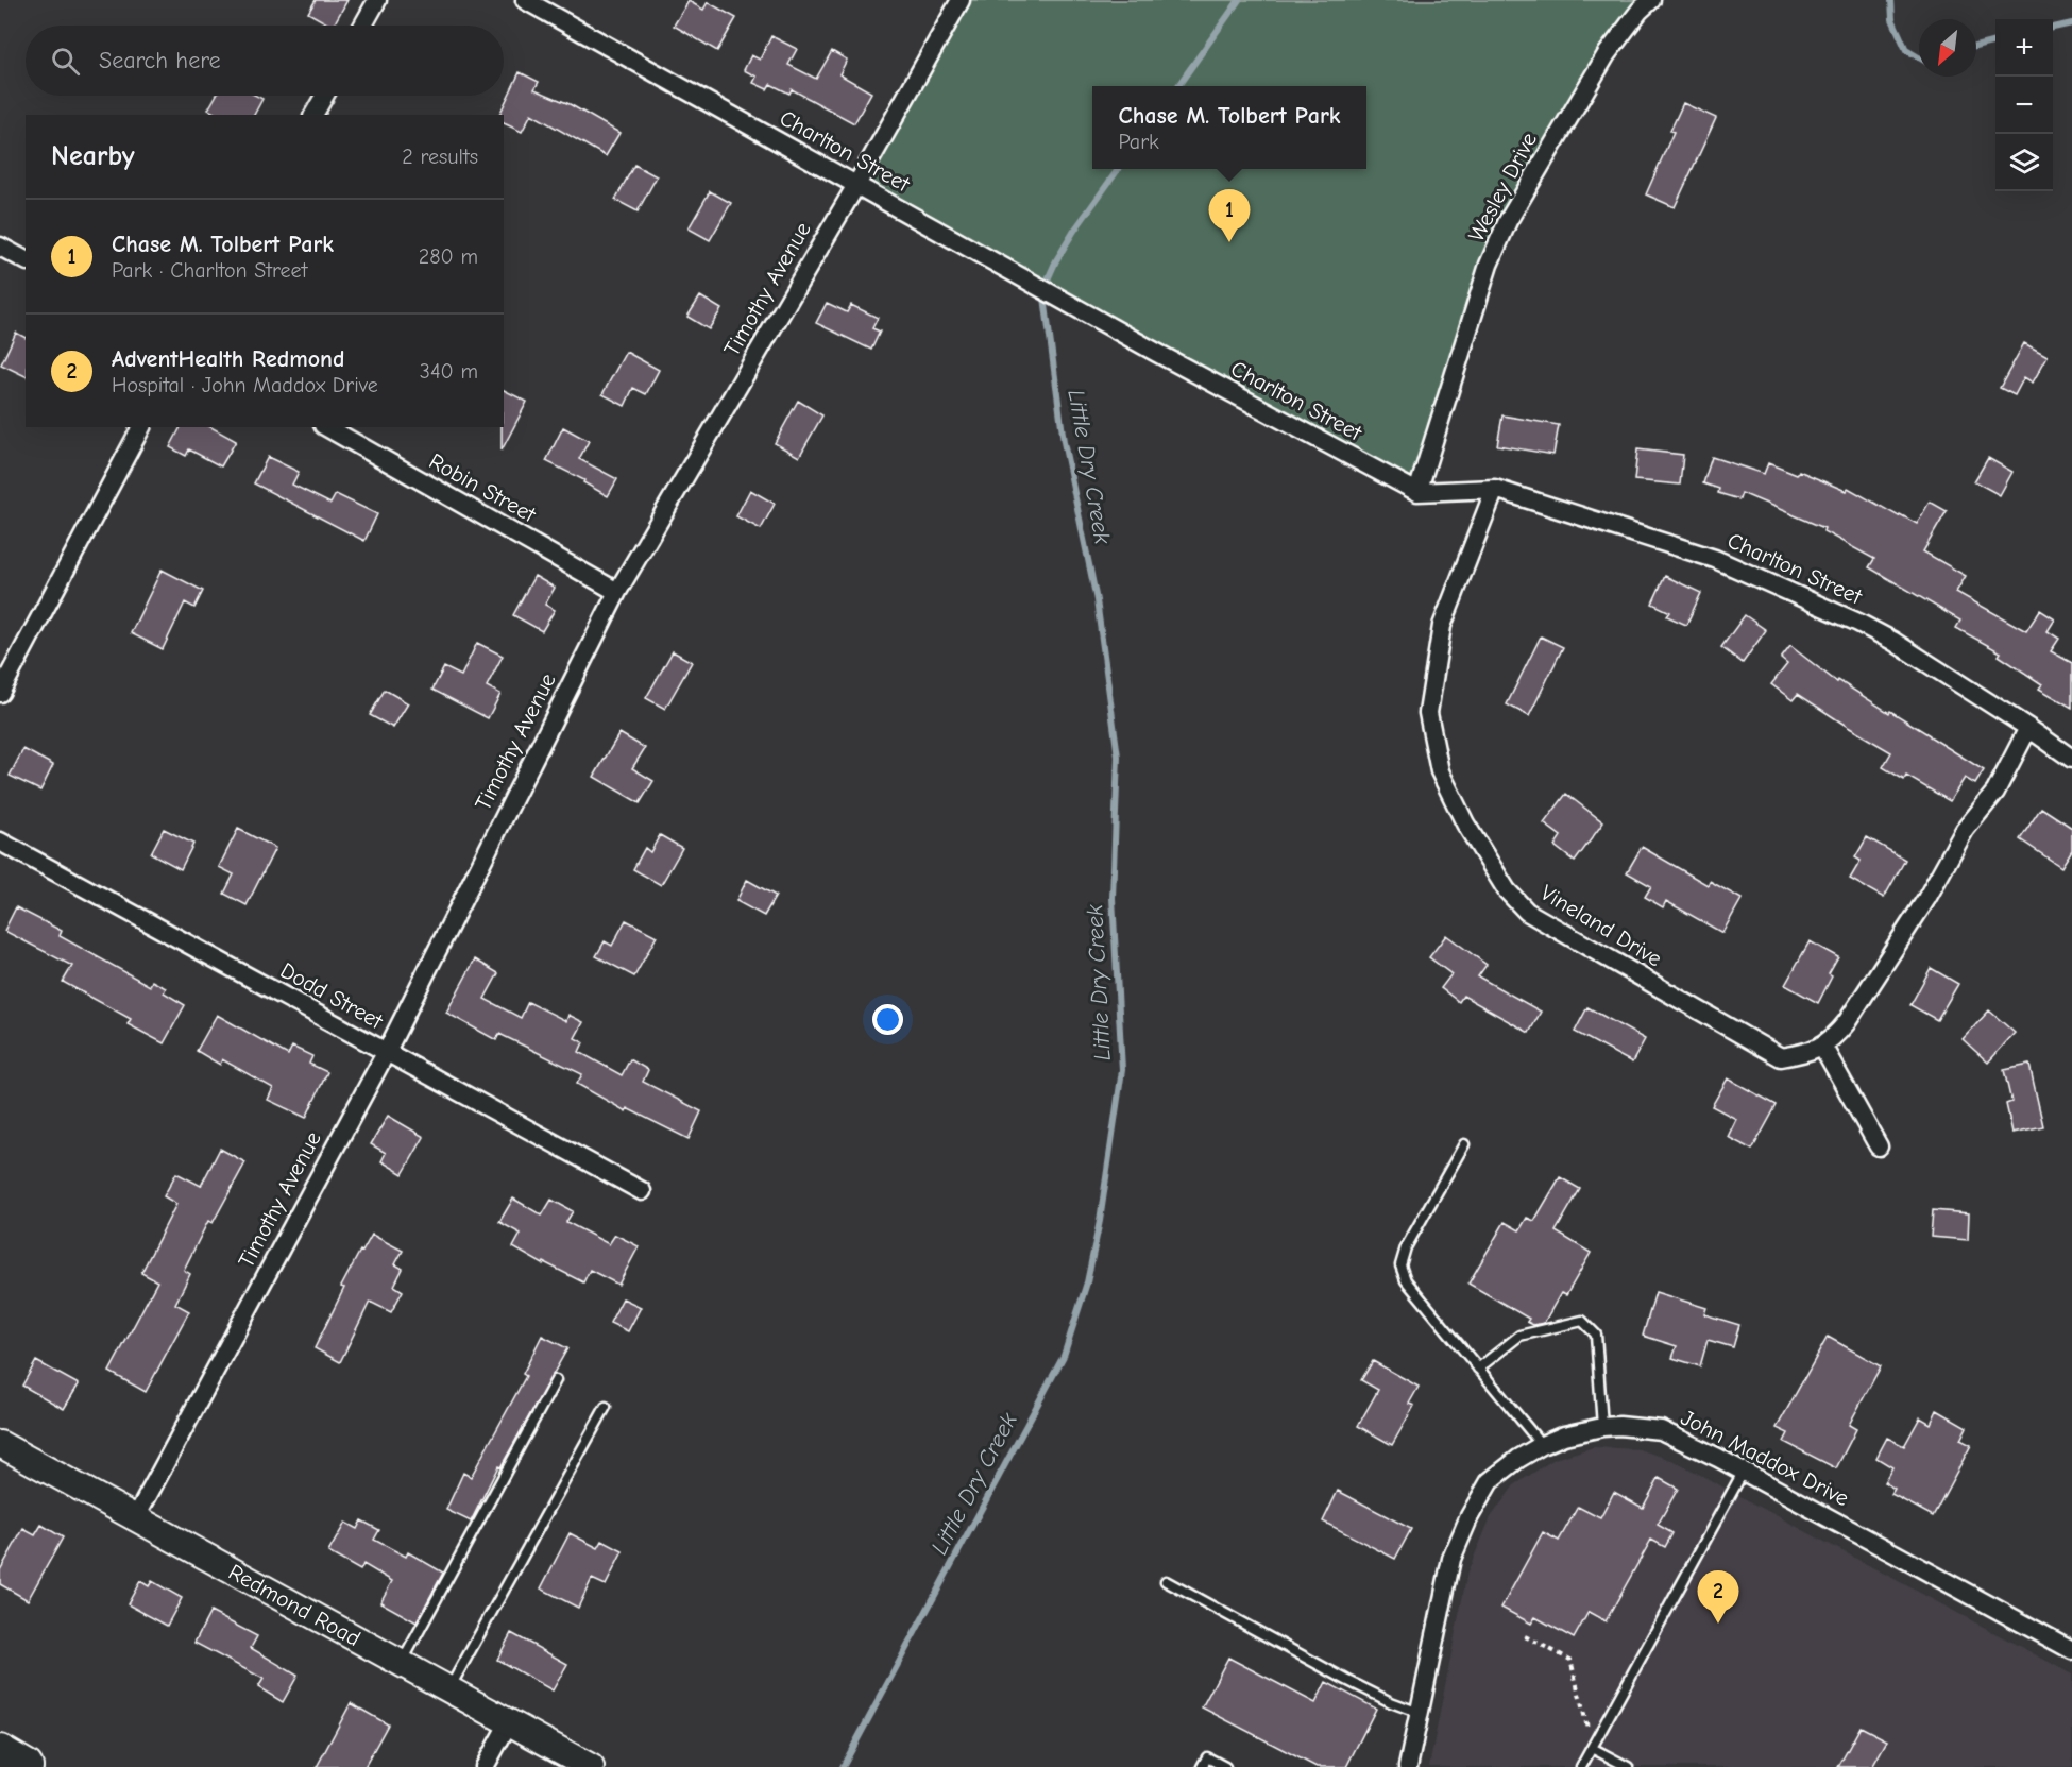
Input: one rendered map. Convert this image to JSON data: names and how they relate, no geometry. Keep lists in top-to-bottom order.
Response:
{
  "streets": {
    "street": [
      "Charlton Street",
      "Wesley Drive",
      "Timothy Avenue",
      "Robin Street",
      "Vineland Drive",
      "Dodd Street",
      "John Maddox Drive",
      "Redmond Road"
    ]
  },
  "crossings": [
    ["Charlton Street", "Wesley Drive"],
    ["Charlton Street", "Timothy Avenue"],
    ["Charlton Street", "Vineland Drive"],
    ["Timothy Avenue", "Robin Street"],
    ["Timothy Avenue", "Dodd Street"],
    ["Timothy Avenue", "Redmond Road"]
  ],
  "water": ["Little Dry Creek"],
  "north": "bottom left",
  "page": {
    "map_buttons": ["+", "−"],
    "search": "Search here",
    "popup": ["Chase M. Tolbert Park", "Park"],
    "heading": ["Nearby", "2 results"],
    "pins": ["1", "2"],
    "list": [
      {
        "mark": "1",
        "name": "Chase M. Tolbert Park",
        "note": "Park · Charlton Street",
        "value": "280 m"
      },
      {
        "mark": "2",
        "name": "AdventHealth Redmond",
        "note": "Hospital · John Maddox Drive",
        "value": "340 m"
      }
    ]
  }
}
